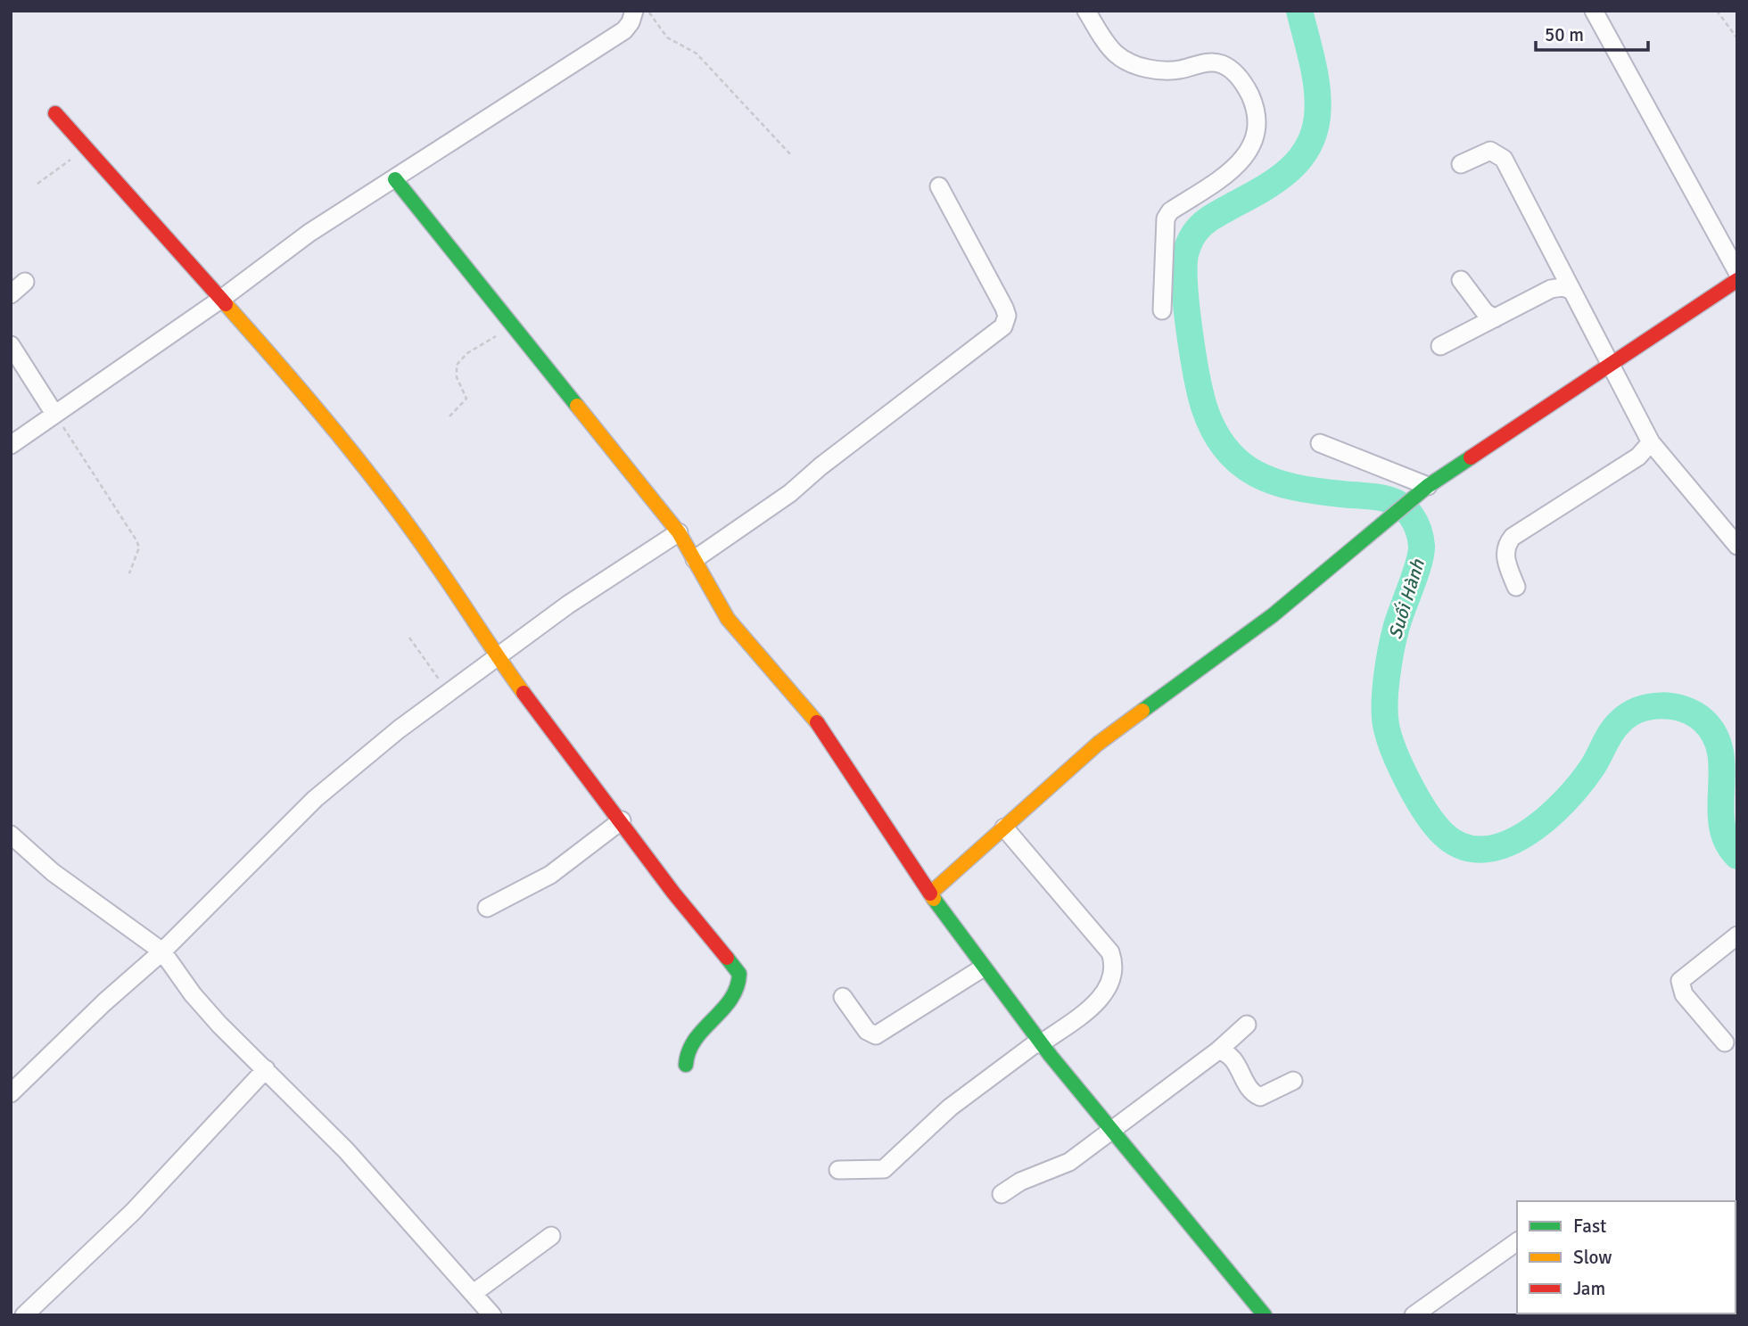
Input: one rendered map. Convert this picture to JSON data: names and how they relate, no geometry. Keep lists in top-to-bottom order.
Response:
{
  "water": ["Suối Hành"],
  "legend": ["Fast", "Slow", "Jam"],
  "scale_bar": "50 m"
}
